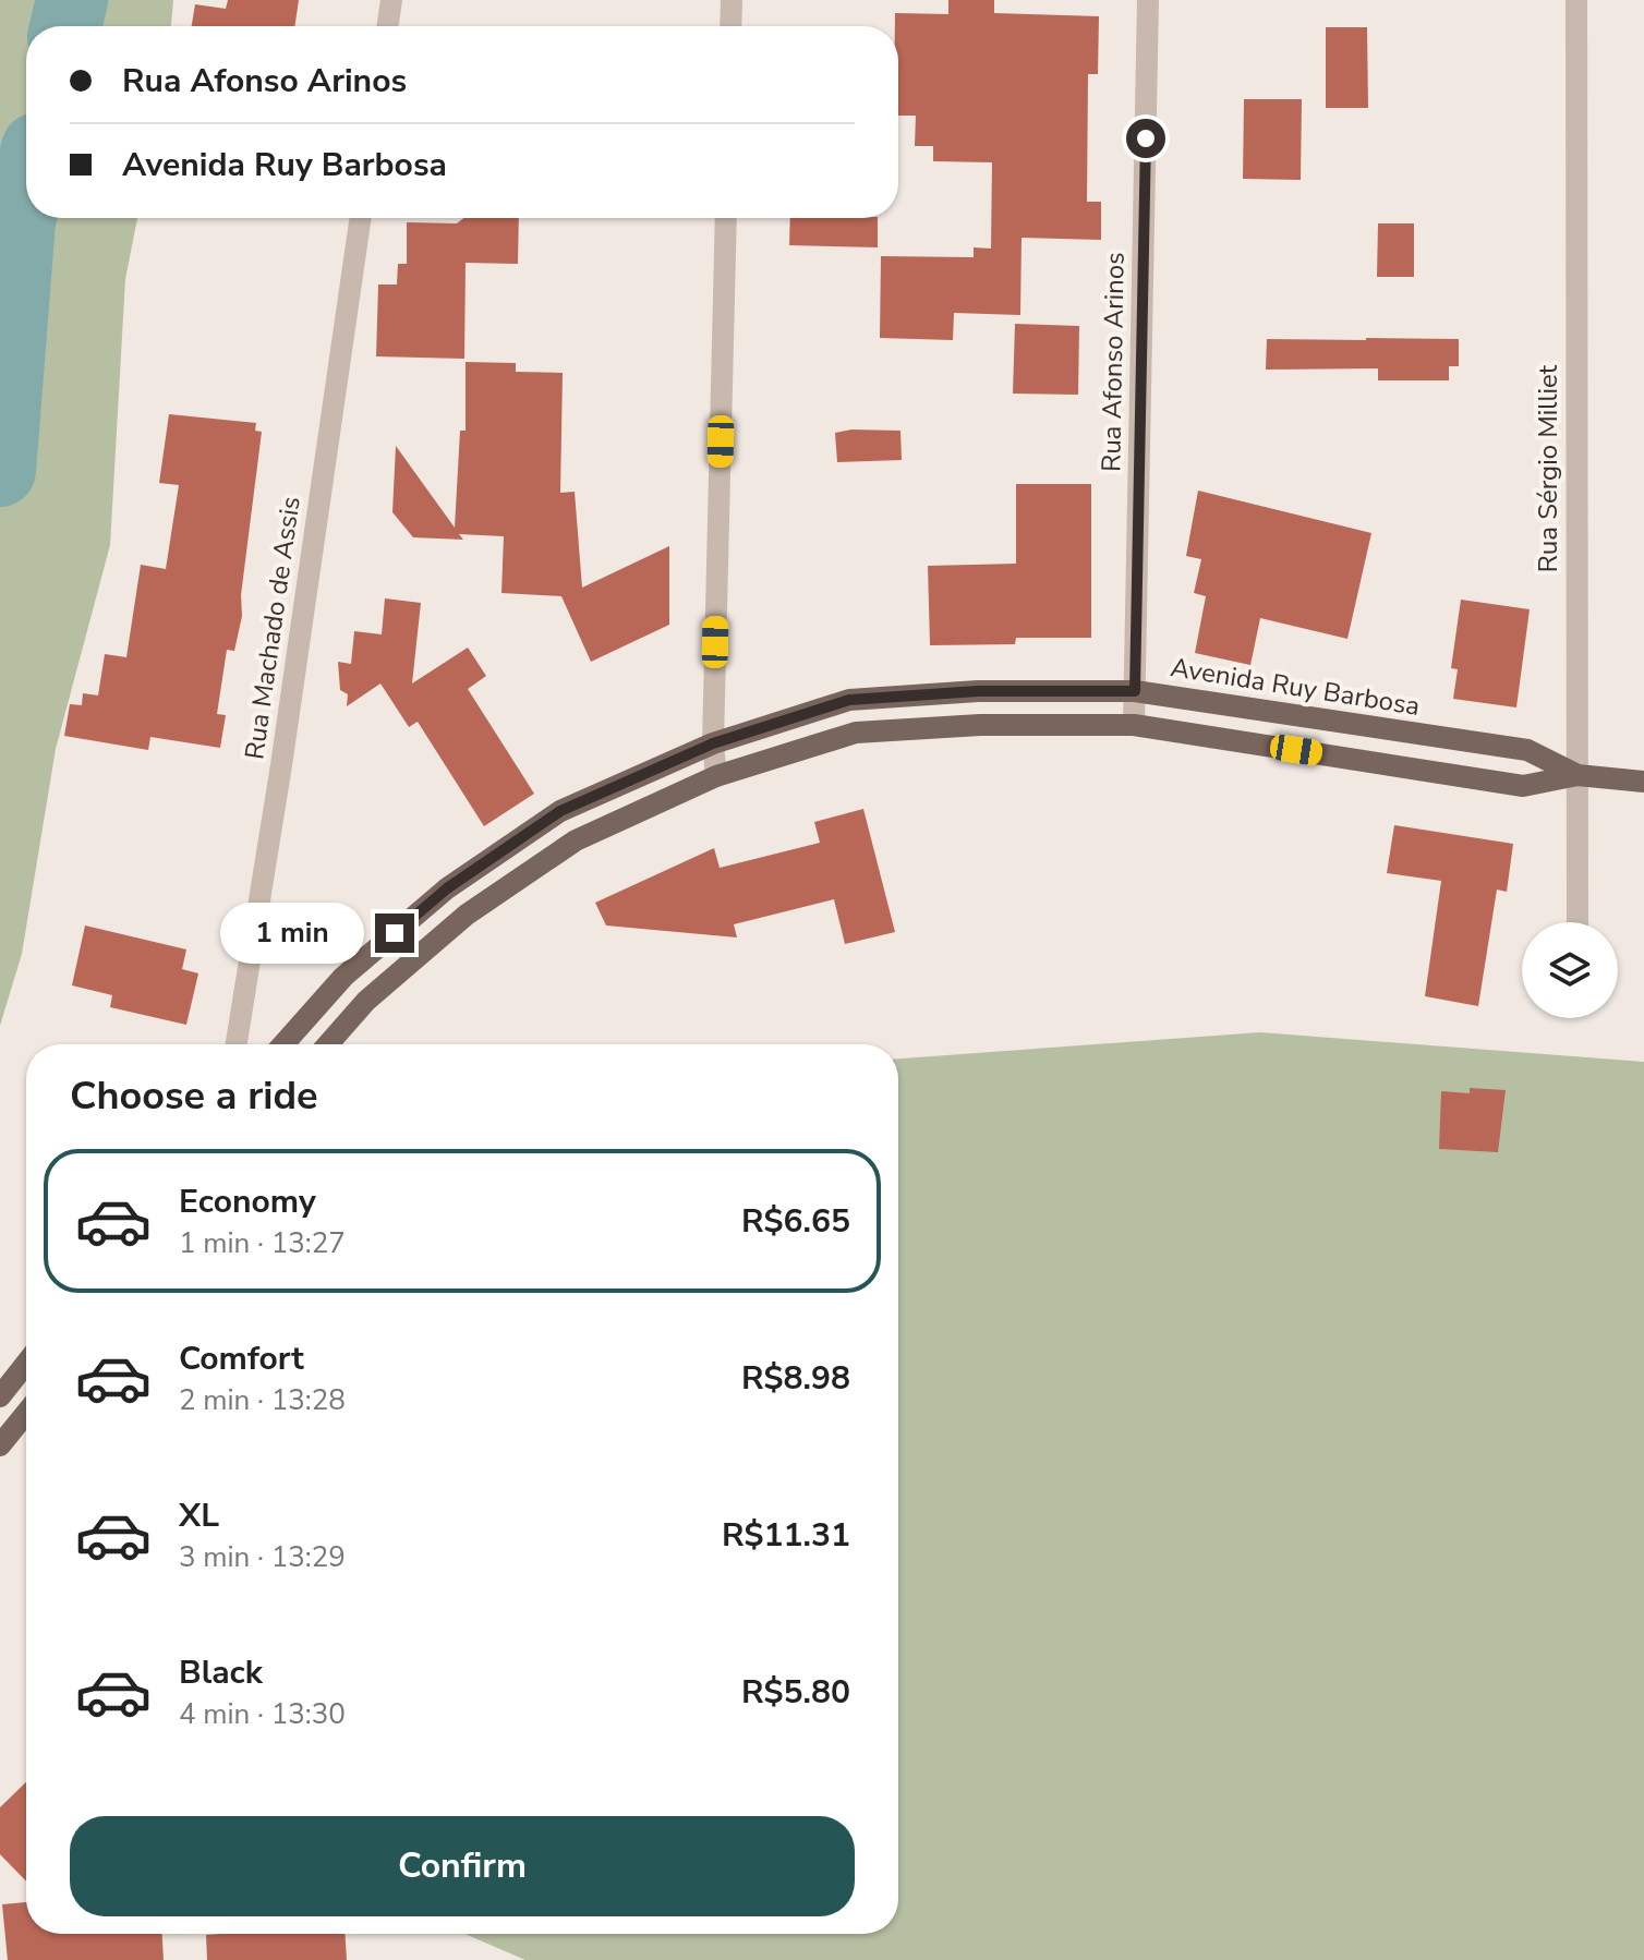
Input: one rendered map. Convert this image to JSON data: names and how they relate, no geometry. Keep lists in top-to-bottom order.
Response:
{
  "streets": {
    "main road": ["Avenida Ruy Barbosa"],
    "street": ["Rua Afonso Arinos", "Rua Sérgio Milliet", "Rua Machado de Assis"]
  },
  "crossings": [
    ["Rua Afonso Arinos", "Avenida Ruy Barbosa"],
    ["Rua Sérgio Milliet", "Avenida Ruy Barbosa"]
  ],
  "page": {
    "banner": ["Rua Afonso Arinos", "Avenida Ruy Barbosa"],
    "bubble": "1 min",
    "heading": "Choose a ride",
    "list": [
      {
        "name": "Economy",
        "note": "1 min · 13:27",
        "value": "R$6.65"
      },
      {
        "name": "Comfort",
        "note": "2 min · 13:28",
        "value": "R$8.98"
      },
      {
        "name": "XL",
        "note": "3 min · 13:29",
        "value": "R$11.31"
      },
      {
        "name": "Black",
        "note": "4 min · 13:30",
        "value": "R$5.80"
      }
    ],
    "buttons": "Confirm"
  }
}
